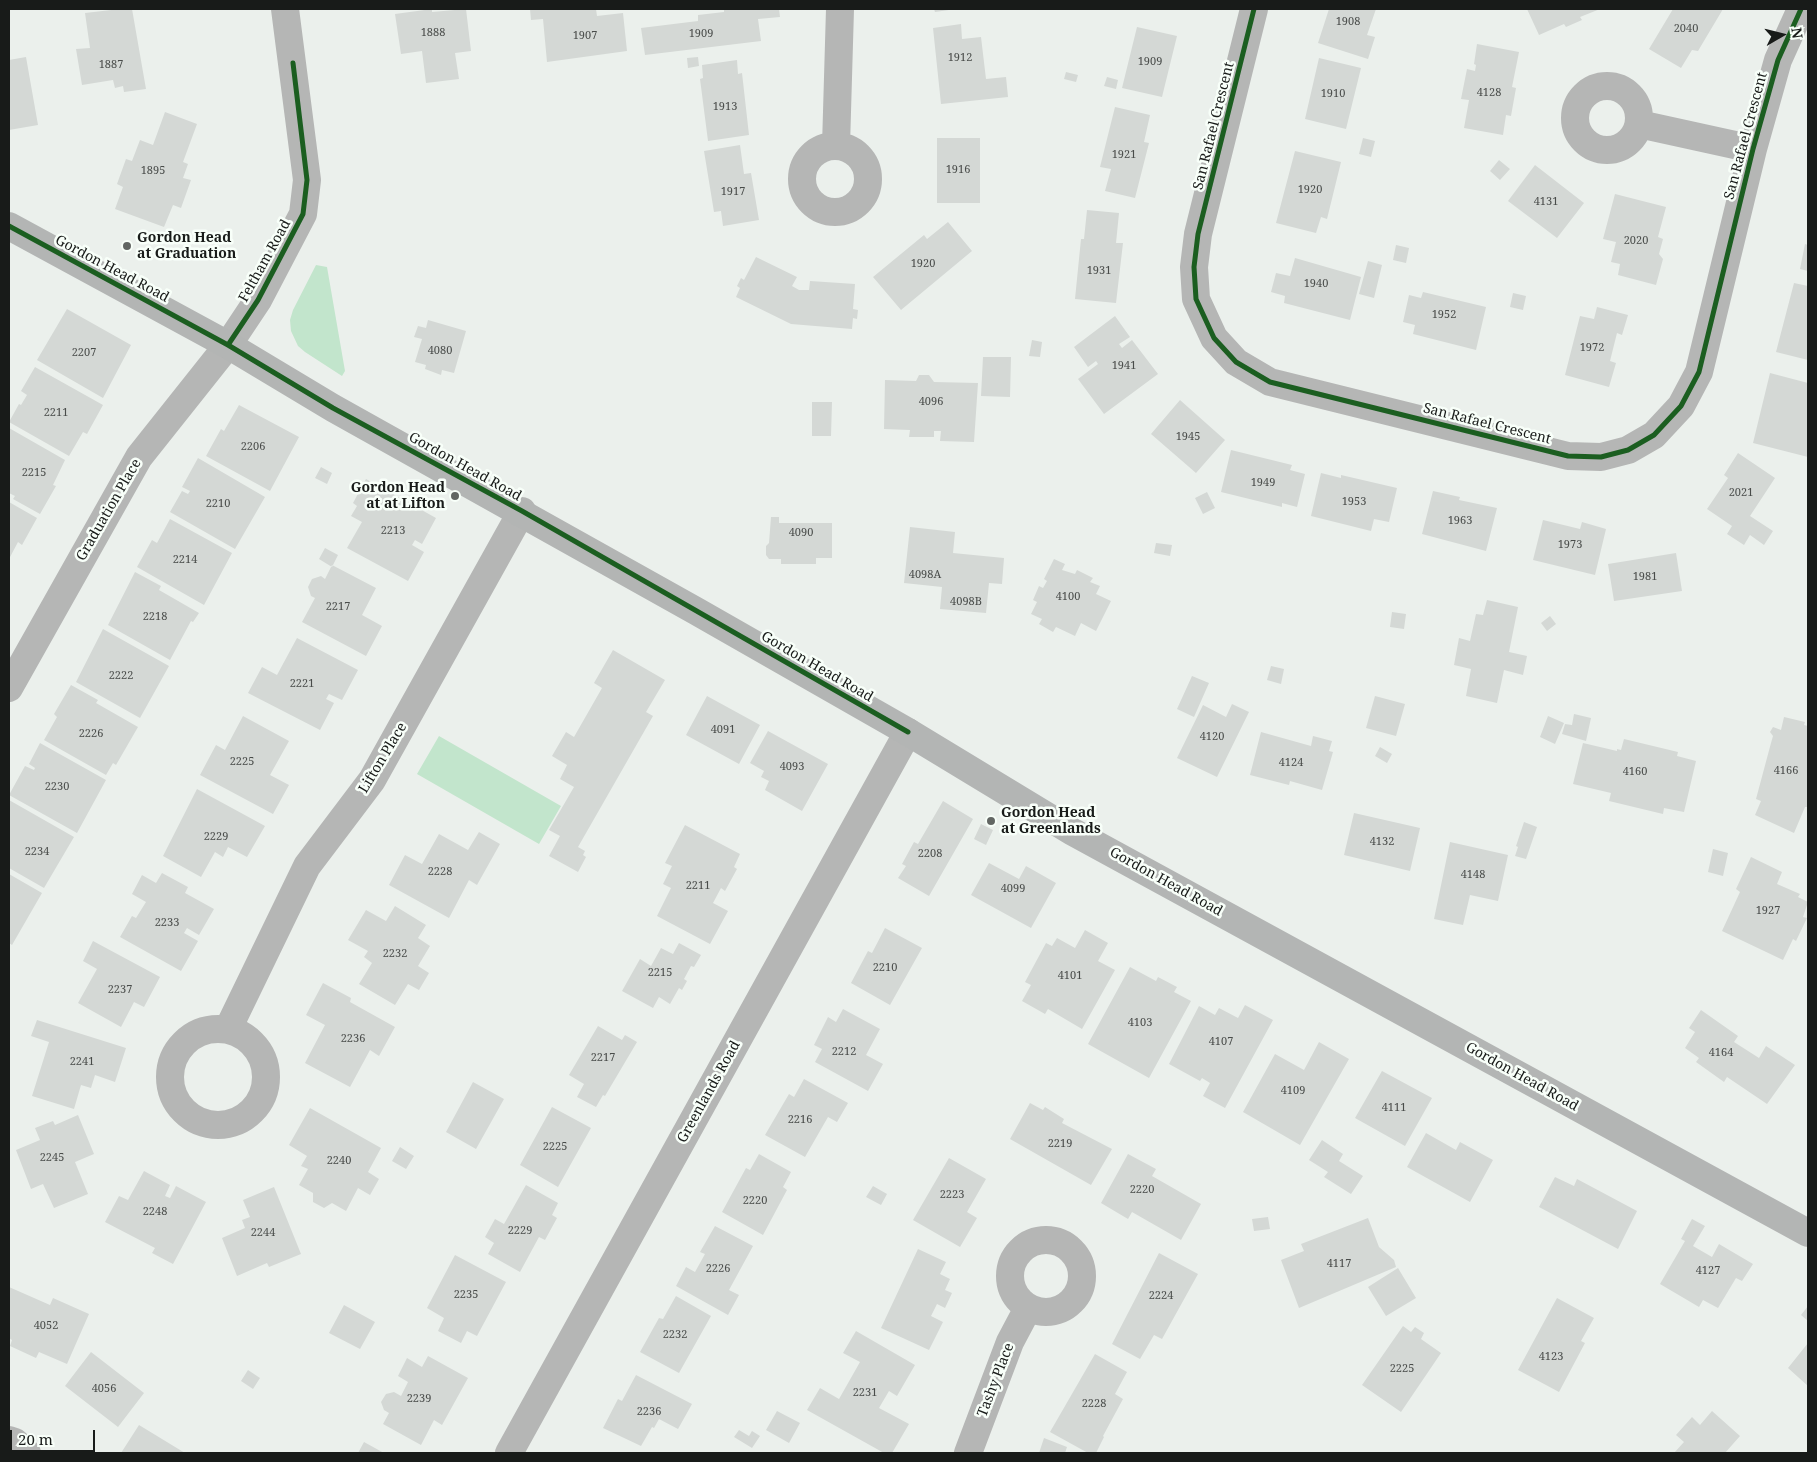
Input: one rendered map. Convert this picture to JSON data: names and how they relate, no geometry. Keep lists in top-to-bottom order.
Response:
{
  "streets": {
    "main road": ["Gordon Head Road"],
    "street": [
      "San Rafael Crescent",
      "Feltham Road",
      "Graduation Place",
      "Lifton Place",
      "Greenlands Road",
      "Tashy Place"
    ]
  },
  "crossings": [
    ["Feltham Road", "Gordon Head Road"],
    ["Feltham Road", "Graduation Place"],
    ["Gordon Head Road", "Graduation Place"],
    ["Gordon Head Road", "Lifton Place"],
    ["Gordon Head Road", "Greenlands Road"]
  ],
  "places": ["Gordon Head at Graduation", "Gordon Head at at Lifton", "Gordon Head at Greenlands"],
  "house_numbers": [
    "1908",
    "2040",
    "1888",
    "1909",
    "1907",
    "1912",
    "1909",
    "1887",
    "4128",
    "1910",
    "1913",
    "1921",
    "1916",
    "1895",
    "1920",
    "1917",
    "4131",
    "2020",
    "1920",
    "1931",
    "1940",
    "1952",
    "1972",
    "4080",
    "2207",
    "1941",
    "4096",
    "2211",
    "1945",
    "2206",
    "2215",
    "1949",
    "2021",
    "1953",
    "2210",
    "1963",
    "2213",
    "4090",
    "1973",
    "2214",
    "4098A",
    "1981",
    "4100",
    "4098B",
    "2217",
    "2218",
    "2222",
    "2221",
    "4091",
    "2226",
    "4120",
    "2225",
    "4124",
    "4093",
    "4166",
    "4160",
    "2230",
    "2229",
    "4132",
    "2234",
    "2208",
    "2228",
    "4148",
    "2211",
    "4099",
    "1927",
    "2233",
    "2232",
    "2210",
    "2215",
    "4101",
    "2237",
    "4103",
    "2236",
    "4107",
    "2212",
    "4164",
    "2217",
    "2241",
    "4109",
    "4111",
    "2216",
    "2219",
    "2225",
    "2245",
    "2240",
    "2220",
    "2223",
    "2220",
    "2248",
    "2229",
    "2244",
    "4117",
    "2226",
    "4127",
    "2235",
    "2224",
    "4052",
    "2232",
    "4123",
    "2225",
    "4056",
    "2231",
    "2239",
    "2228",
    "2236"
  ],
  "scale_bar": "20 m",
  "north": "right"
}
